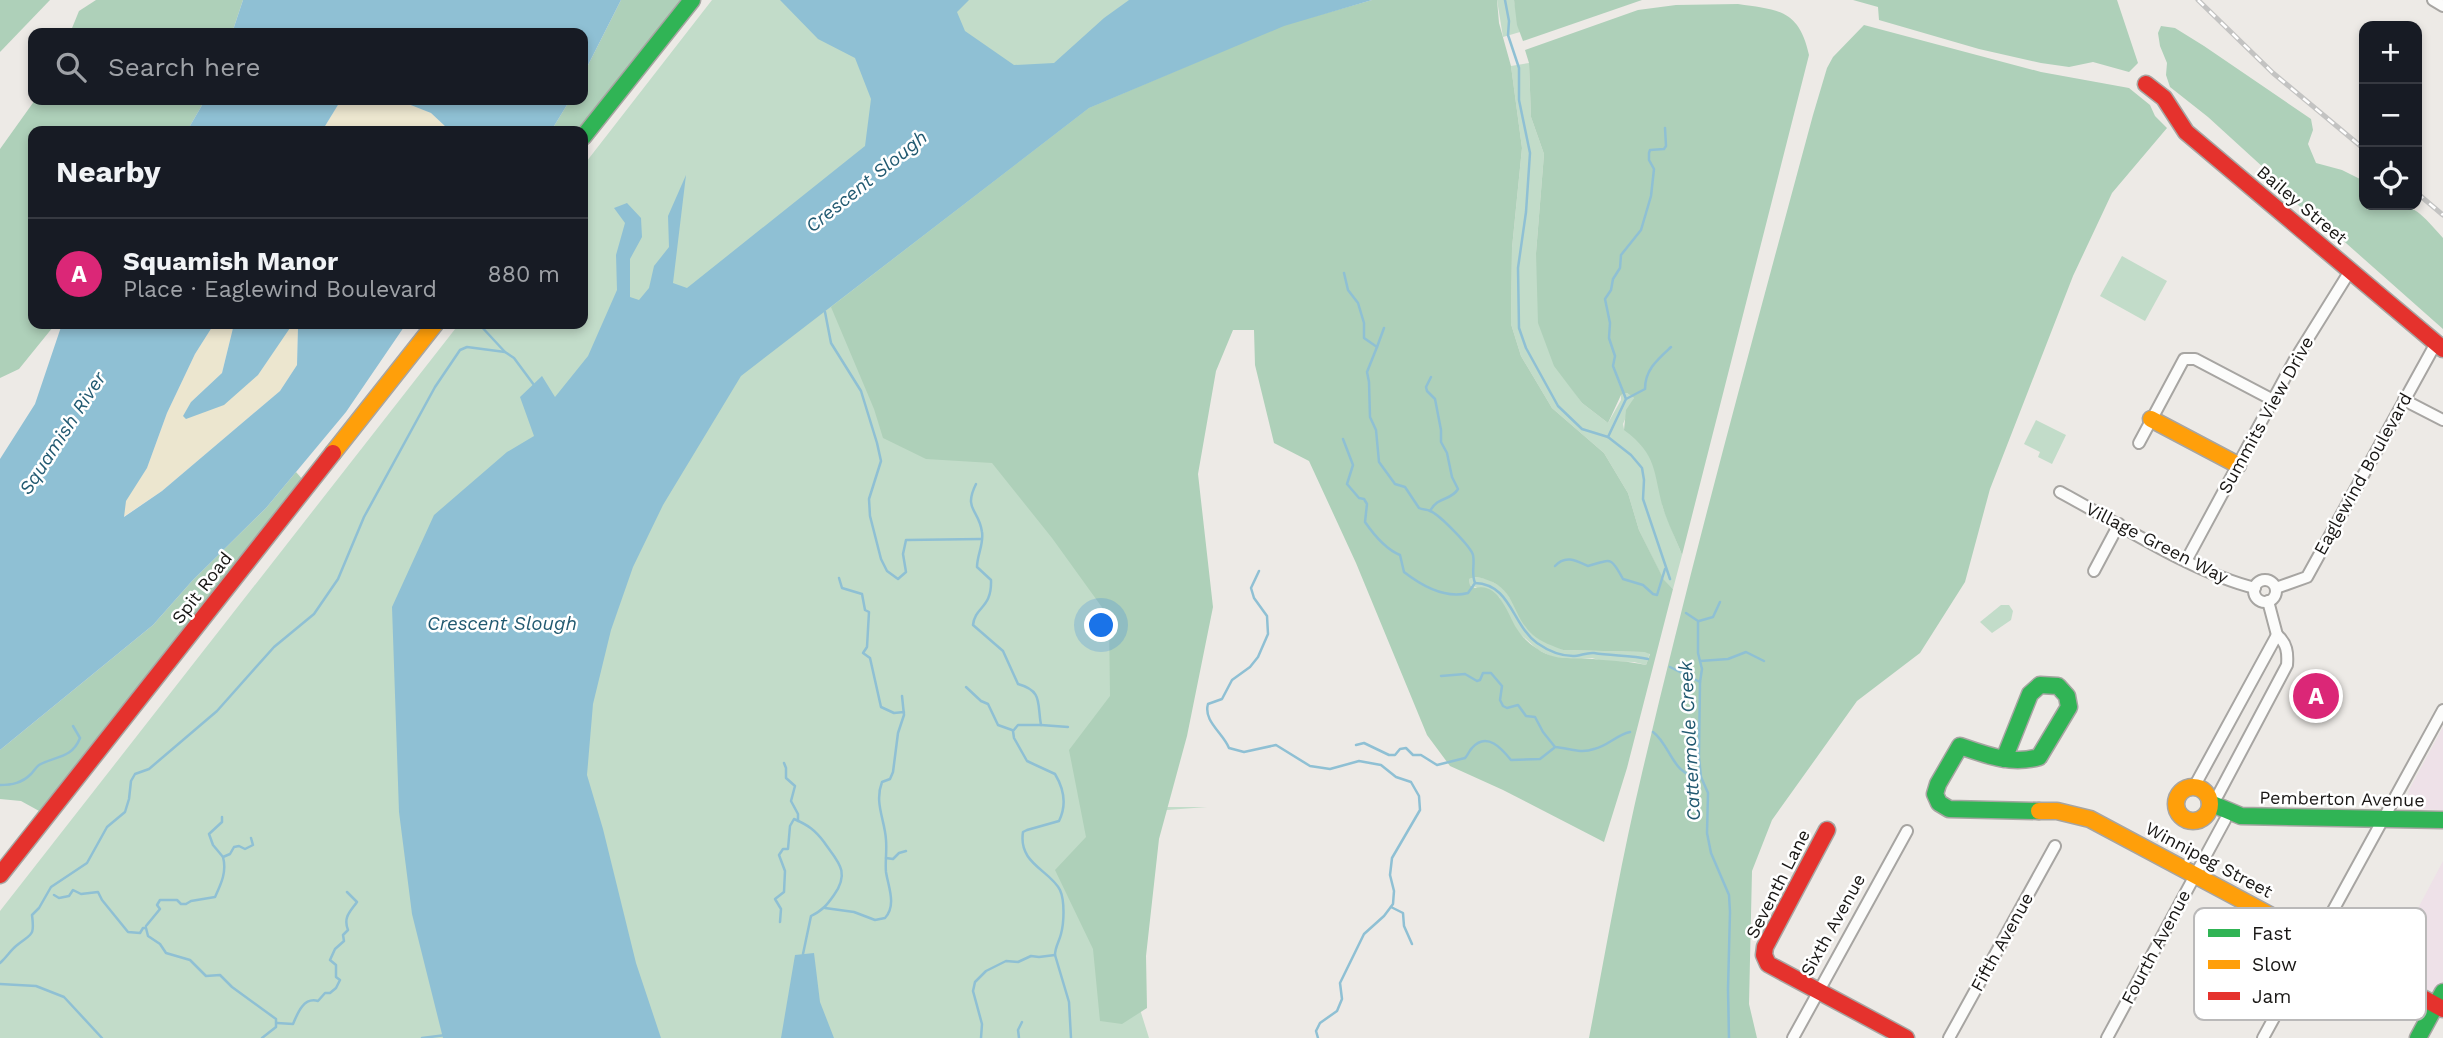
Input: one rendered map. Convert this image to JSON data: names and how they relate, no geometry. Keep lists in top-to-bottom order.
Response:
{
  "streets": {
    "street": [
      "Bailey Street",
      "Summits View Drive",
      "Eaglewind Boulevard",
      "Village Green Way",
      "Spit Road",
      "Pemberton Avenue",
      "Winnipeg Street",
      "Seventh Lane",
      "Sixth Avenue",
      "Fifth Avenue",
      "Fourth Avenue"
    ]
  },
  "crossings": [
    ["Bailey Street", "Summits View Drive"],
    ["Bailey Street", "Eaglewind Boulevard"],
    ["Summits View Drive", "Village Green Way"],
    ["Eaglewind Boulevard", "Village Green Way"],
    ["Pemberton Avenue", "Fourth Avenue"],
    ["Winnipeg Street", "Fourth Avenue"],
    ["Seventh Lane", "Sixth Avenue"]
  ],
  "water": ["Crescent Slough", "Squamish River", "Cattermole Creek"],
  "legend": ["Fast", "Slow", "Jam"],
  "page": {
    "map_buttons": ["+", "−"],
    "search": "Search here",
    "heading": "Nearby",
    "list": [
      {
        "mark": "A",
        "name": "Squamish Manor",
        "note": "Place · Eaglewind Boulevard",
        "value": "880 m"
      }
    ],
    "pins": "A"
  }
}
